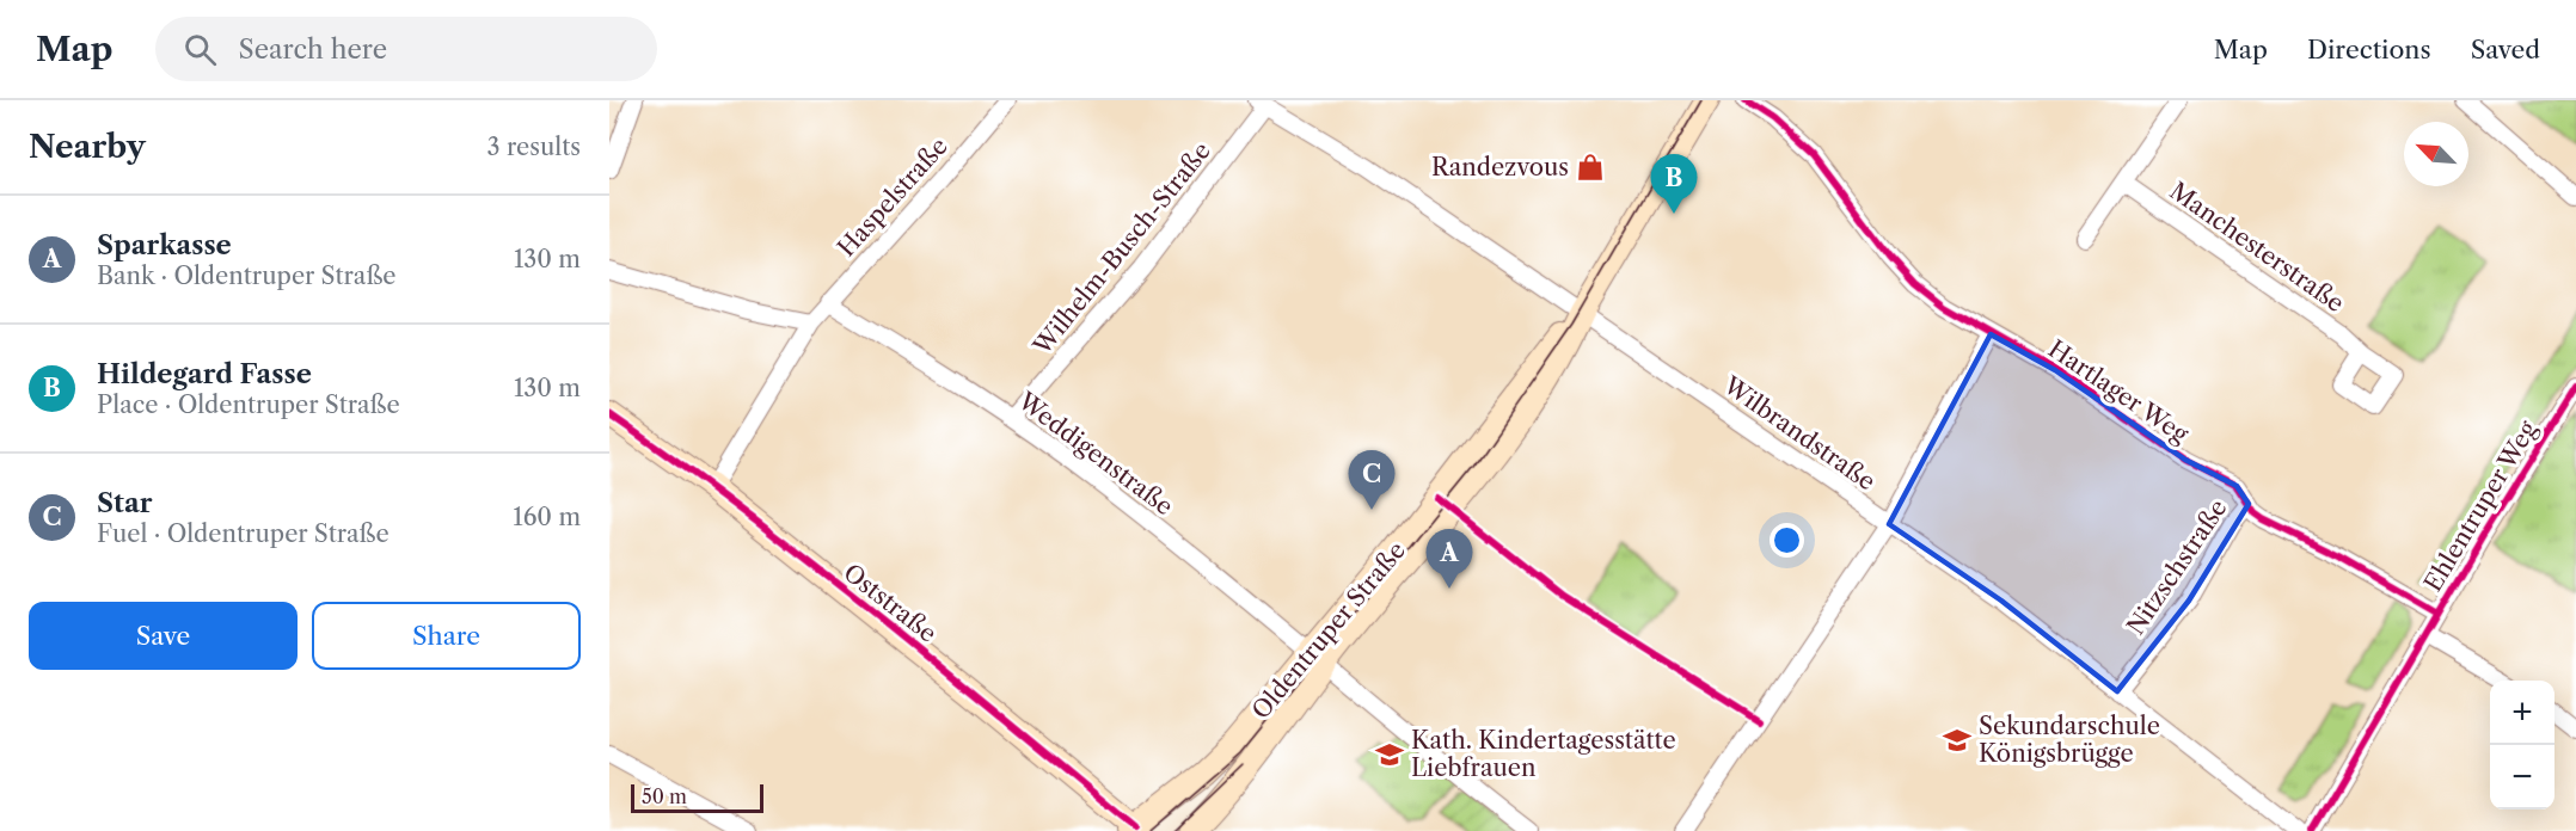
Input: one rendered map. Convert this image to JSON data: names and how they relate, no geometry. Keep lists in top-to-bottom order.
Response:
{
  "streets": {
    "street": [
      "Haspelstraße",
      "Manchesterstraße",
      "Wilhelm-Busch-Straße",
      "Hartlager Weg",
      "Wilbrandstraße",
      "Weddigenstraße",
      "Ehlentruper Weg",
      "Nitzschstraße",
      "Oststraße",
      "Oldentruper Straße"
    ]
  },
  "crossings": [
    ["Haspelstraße", "Weddigenstraße"],
    ["Haspelstraße", "Oststraße"],
    ["Wilhelm-Busch-Straße", "Wilbrandstraße"],
    ["Wilhelm-Busch-Straße", "Weddigenstraße"],
    ["Hartlager Weg", "Ehlentruper Weg"],
    ["Hartlager Weg", "Nitzschstraße"],
    ["Wilbrandstraße", "Nitzschstraße"],
    ["Wilbrandstraße", "Oldentruper Straße"],
    ["Weddigenstraße", "Oldentruper Straße"],
    ["Oststraße", "Oldentruper Straße"]
  ],
  "places": {
    "shop": ["Randezvous"],
    "school or university": ["Sekundarschule Königsbrügge", "Kath. Kindertagesstätte Liebfrauen"]
  },
  "scale_bar": "50 m",
  "north": "top left",
  "page": {
    "header": "Map",
    "search": "Search here",
    "nav": ["Map", "Directions", "Saved"],
    "heading": ["Nearby", "3 results"],
    "pins": ["B", "C", "A"],
    "list": [
      {
        "mark": "A",
        "name": "Sparkasse",
        "note": "Bank · Oldentruper Straße",
        "value": "130 m"
      },
      {
        "mark": "B",
        "name": "Hildegard Fasse",
        "note": "Place · Oldentruper Straße",
        "value": "130 m"
      },
      {
        "mark": "C",
        "name": "Star",
        "note": "Fuel · Oldentruper Straße",
        "value": "160 m"
      }
    ],
    "buttons": ["Save", "Share"],
    "map_buttons": ["+", "−"],
    "scale": "50 m"
  }
}
